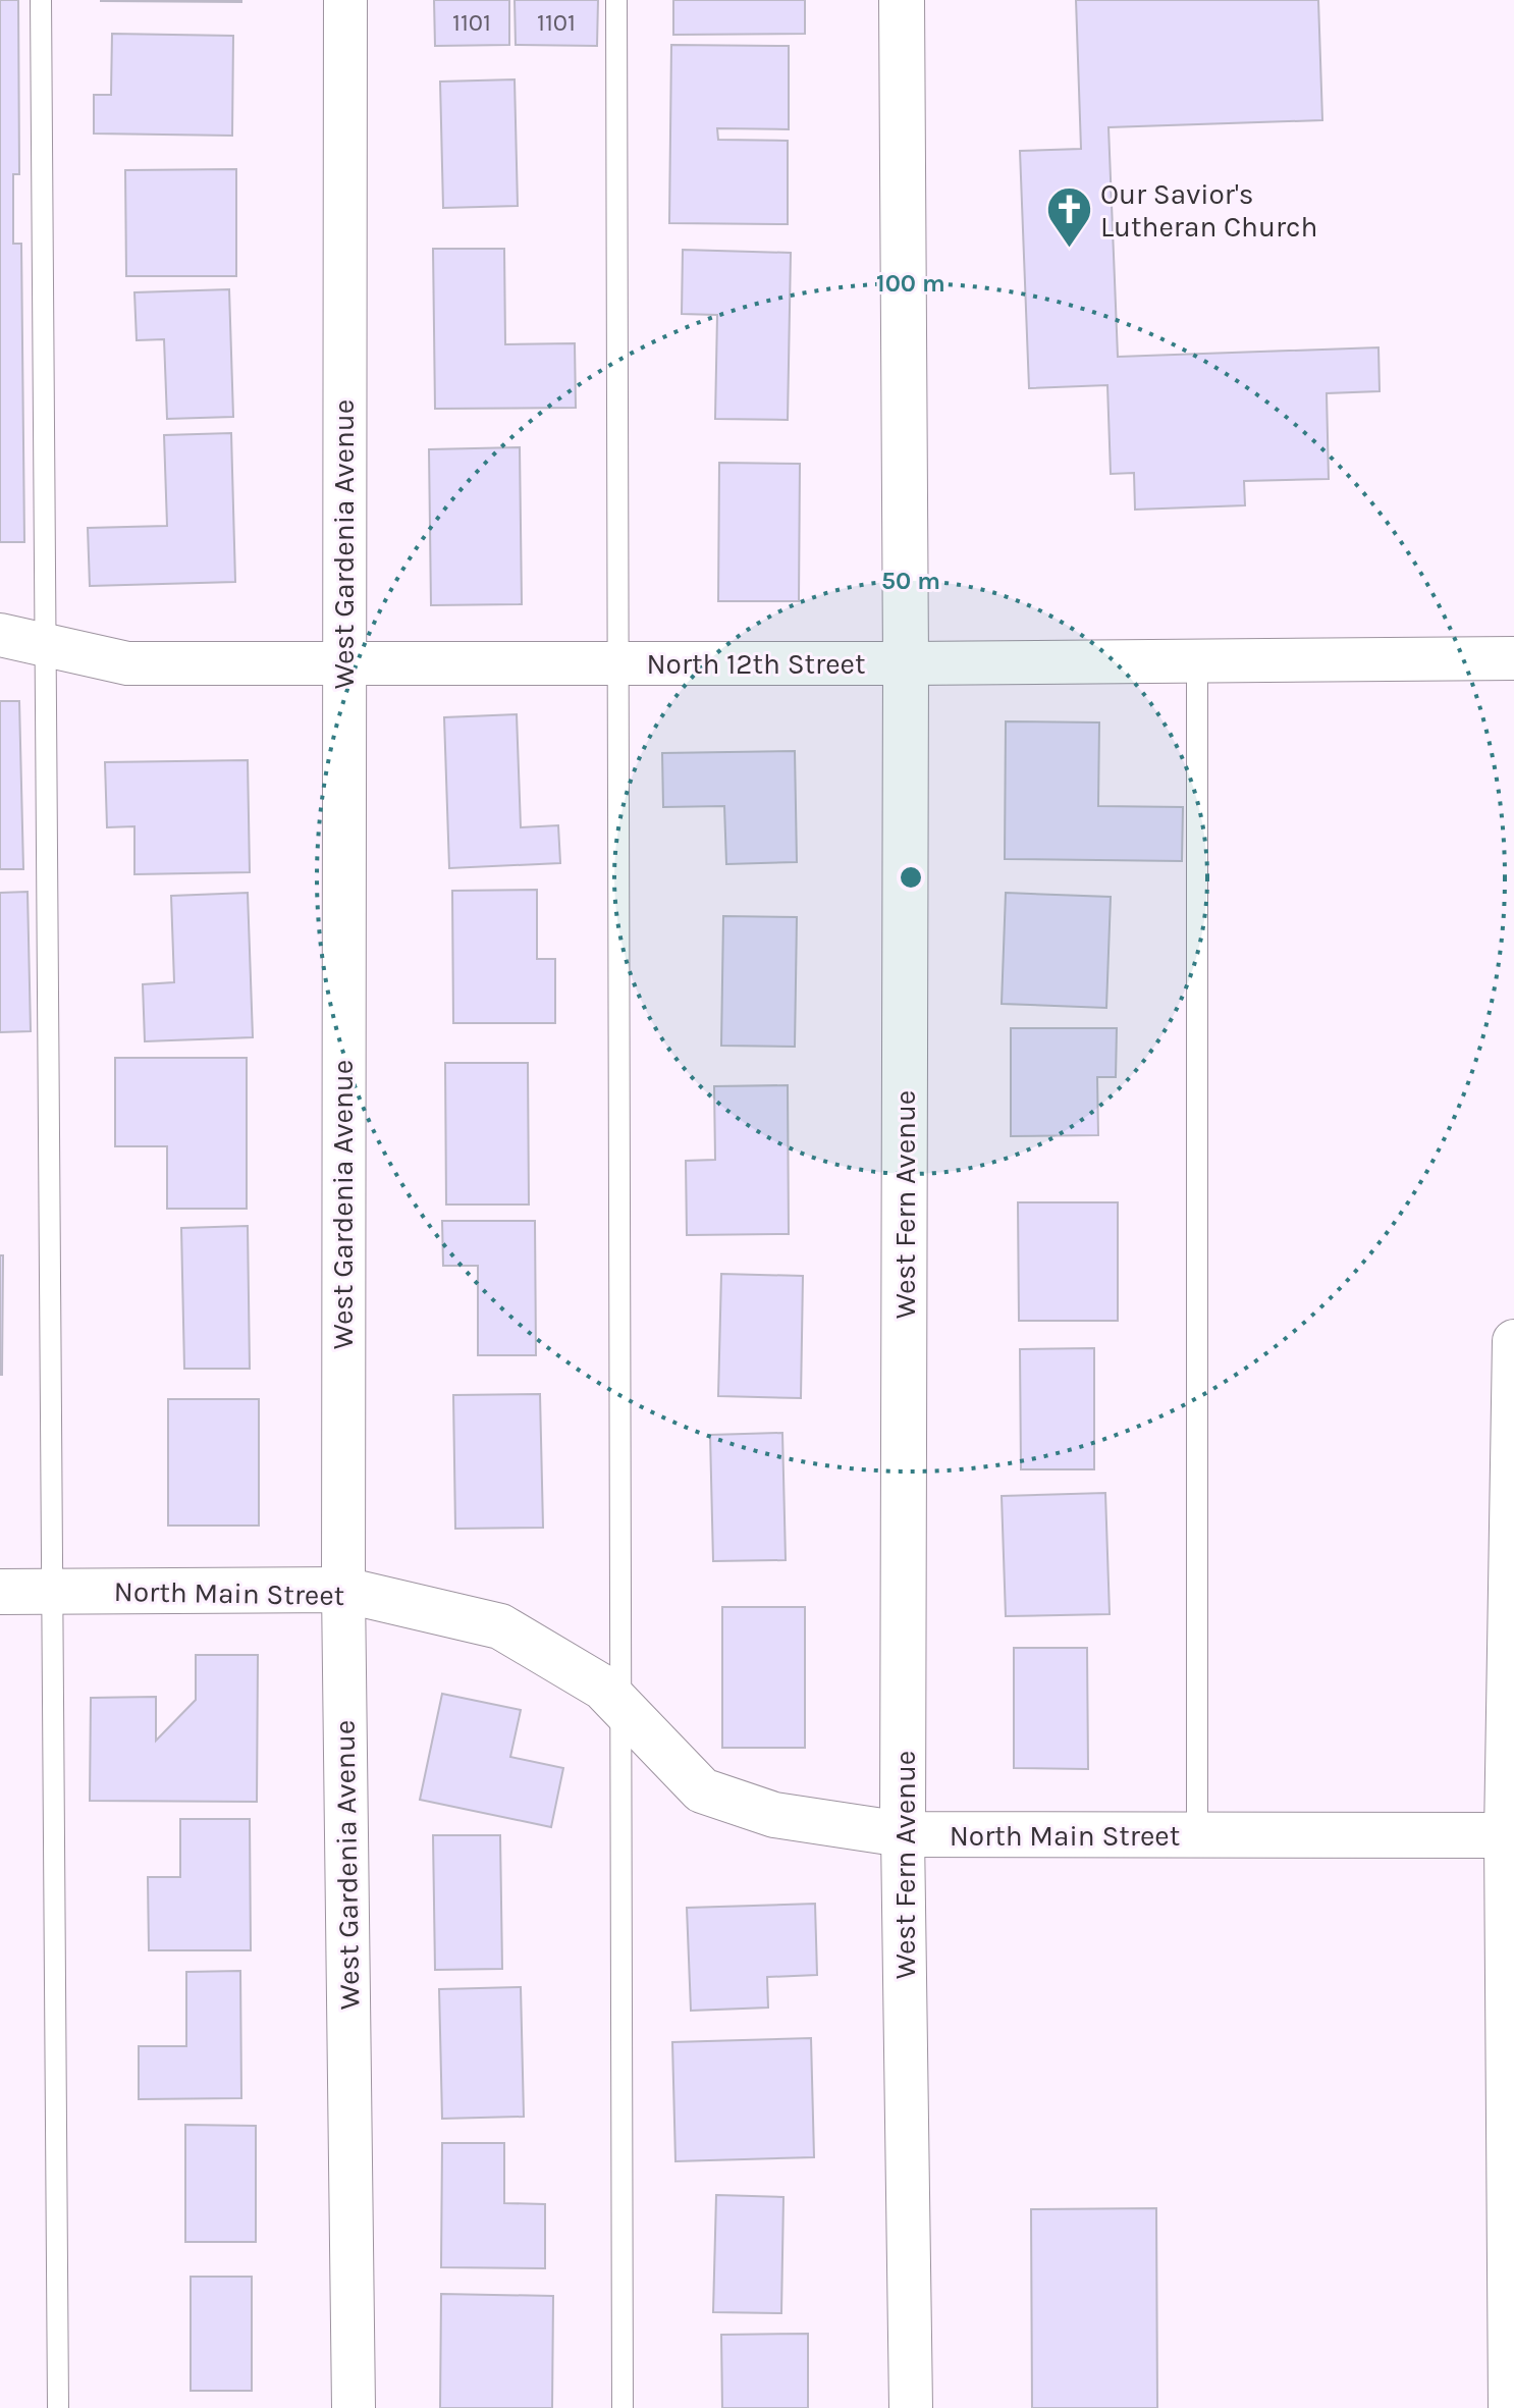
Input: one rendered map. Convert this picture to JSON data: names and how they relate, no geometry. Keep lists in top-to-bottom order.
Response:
{
  "streets": {
    "street": [
      "West Gardenia Avenue",
      "North 12th Street",
      "West Fern Avenue",
      "North Main Street"
    ]
  },
  "crossings": [
    ["West Gardenia Avenue", "North 12th Street"],
    ["West Gardenia Avenue", "North Main Street"],
    ["North 12th Street", "West Fern Avenue"],
    ["West Fern Avenue", "North Main Street"]
  ],
  "places": {
    "church": ["Our Savior's Lutheran Church"]
  },
  "house_numbers": ["1101", "1101"],
  "rings": ["100 m", "50 m"]
}
